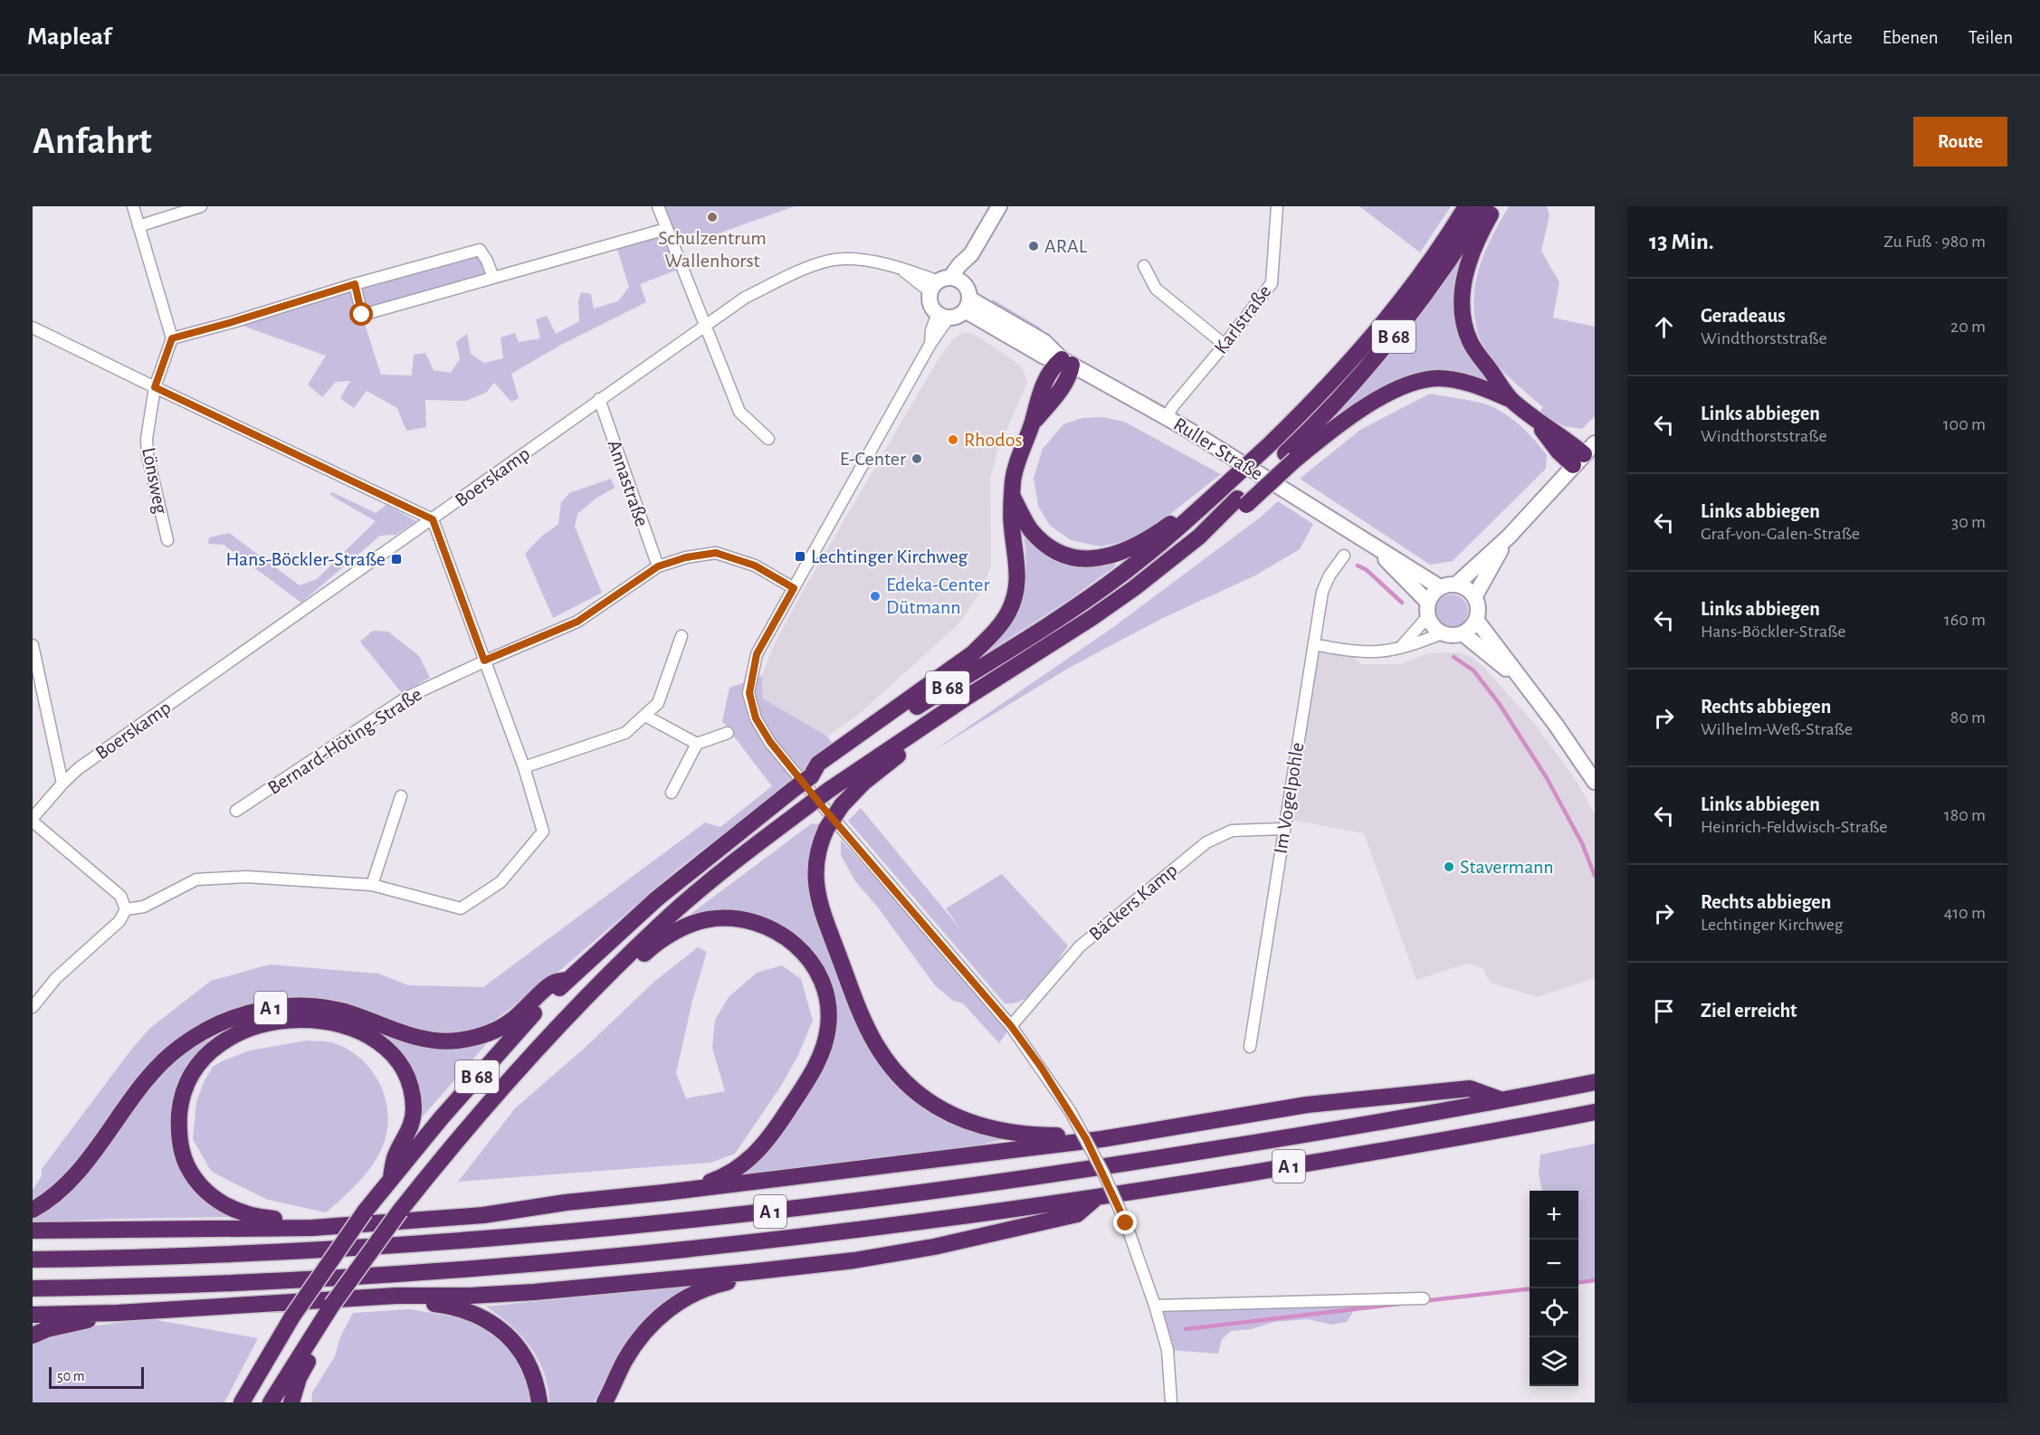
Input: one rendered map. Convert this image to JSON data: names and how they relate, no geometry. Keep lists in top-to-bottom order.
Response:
{
  "streets": {
    "highway": ["B 68", "A 1"],
    "main road": ["Ruller Straße"],
    "street": [
      "Karlstraße",
      "Boerskamp",
      "Lönsweg",
      "Annastraße",
      "Bernard-Höting-Straße",
      "Im Vogelpohle",
      "Bäckers Kamp"
    ]
  },
  "crossings": [
    ["Karlstraße", "Ruller Straße"],
    ["B 68", "A 1"],
    ["Boerskamp", "Annastraße"],
    ["Annastraße", "Bernard-Höting-Straße"],
    ["Im Vogelpohle", "Bäckers Kamp"]
  ],
  "places": {
    "other": [
      "Schulzentrum Wallenhorst",
      "ARAL",
      "Rhodos",
      "E-Center",
      "Edeka-Center Dütmann",
      "Stavermann"
    ],
    "transit": ["Lechtinger Kirchweg", "Hans-Böckler-Straße"]
  },
  "scale_bar": "50 m",
  "page": {
    "header": "Mapleaf",
    "nav": ["Karte", "Ebenen", "Teilen"],
    "buttons": "Route",
    "title": "Anfahrt",
    "heading": ["13 Min.", "Zu Fuß · 980 m"],
    "list": [
      ["Geradeaus", "Windthorststraße", "20 m"],
      ["Links abbiegen", "Windthorststraße", "100 m"],
      ["Links abbiegen", "Graf-von-Galen-Straße", "30 m"],
      ["Links abbiegen", "Hans-Böckler-Straße", "160 m"],
      ["Rechts abbiegen", "Wilhelm-Weß-Straße", "80 m"],
      ["Links abbiegen", "Heinrich-Feldwisch-Straße", "180 m"],
      ["Rechts abbiegen", "Lechtinger Kirchweg", "410 m"],
      "Ziel erreicht"
    ],
    "map_buttons": ["+", "−"],
    "scale": "50 m"
  }
}
